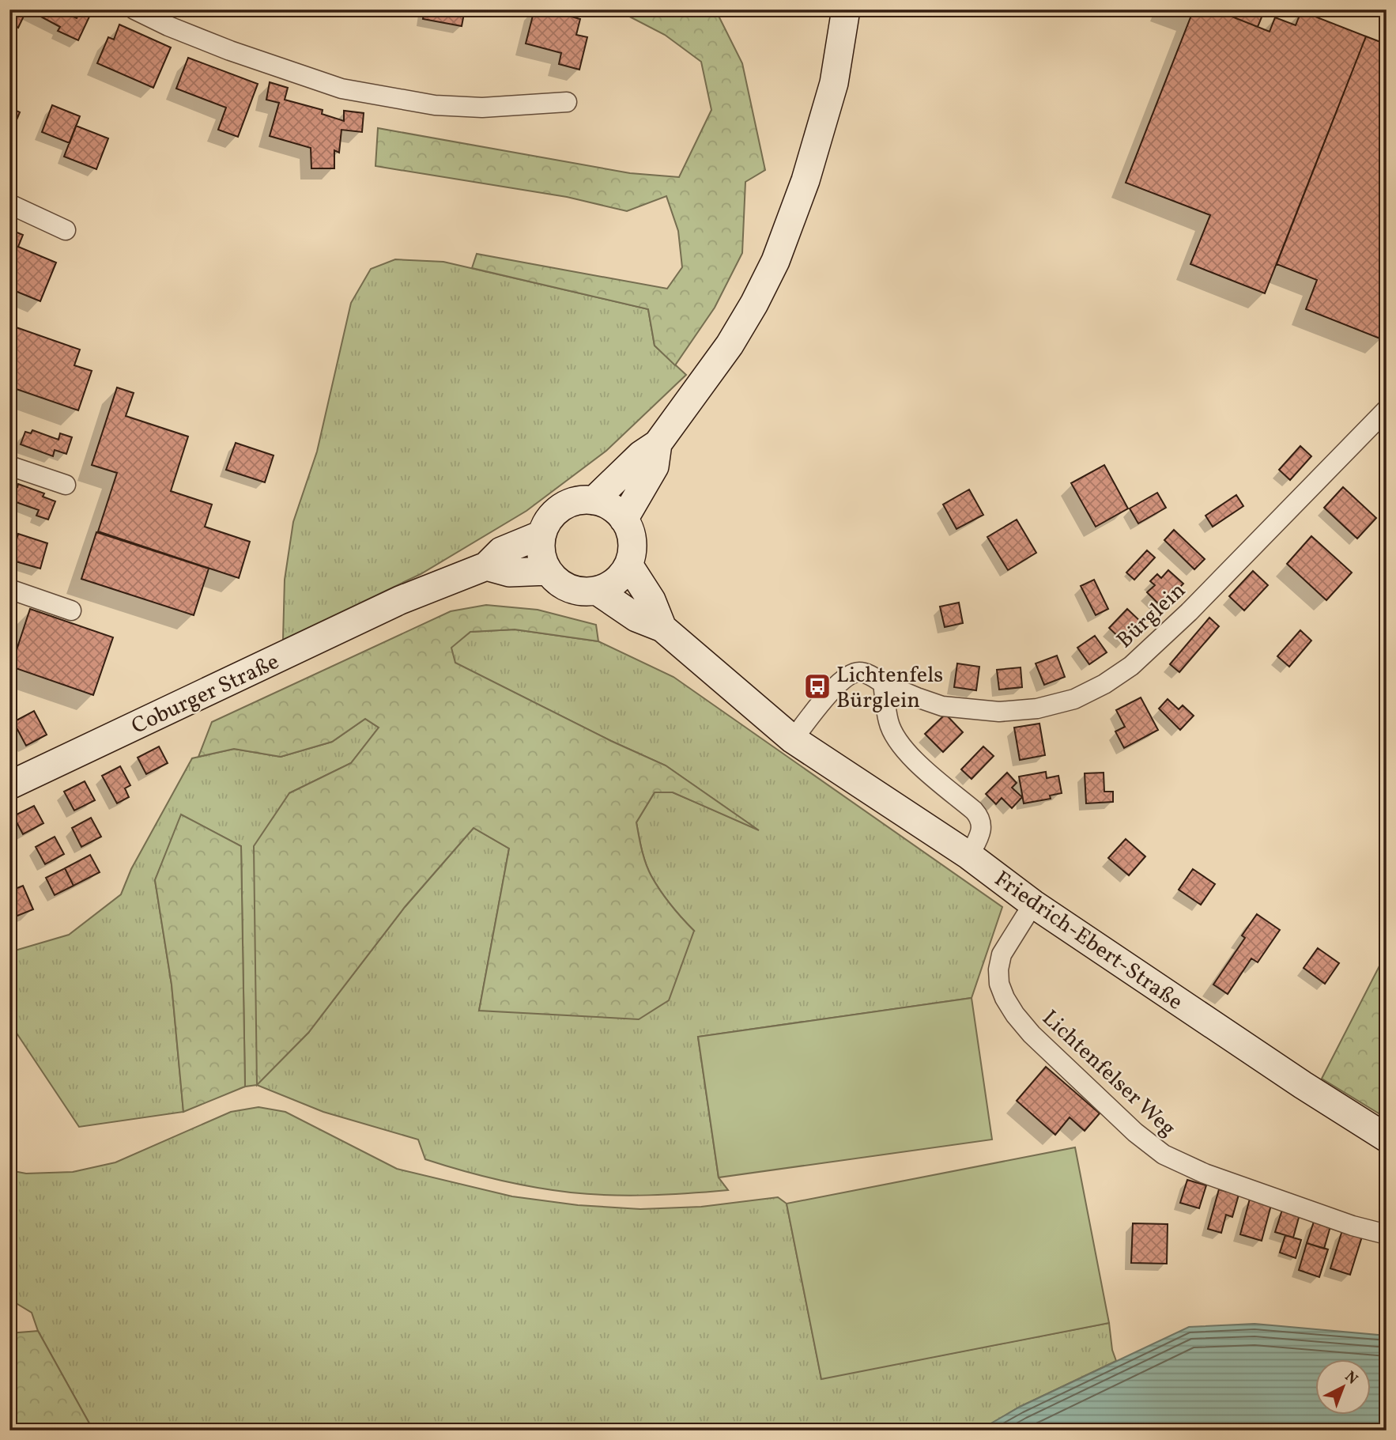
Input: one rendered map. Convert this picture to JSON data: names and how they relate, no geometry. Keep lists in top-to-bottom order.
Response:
{
  "streets": {
    "street": [
      "Bürglein",
      "Coburger Straße",
      "Friedrich-Ebert-Straße",
      "Lichtenfelser Weg"
    ]
  },
  "crossings": [
    ["Bürglein", "Friedrich-Ebert-Straße"],
    ["Friedrich-Ebert-Straße", "Lichtenfelser Weg"]
  ],
  "places": {
    "bus stop": ["Lichtenfels Bürglein"]
  },
  "north": "top right"
}
